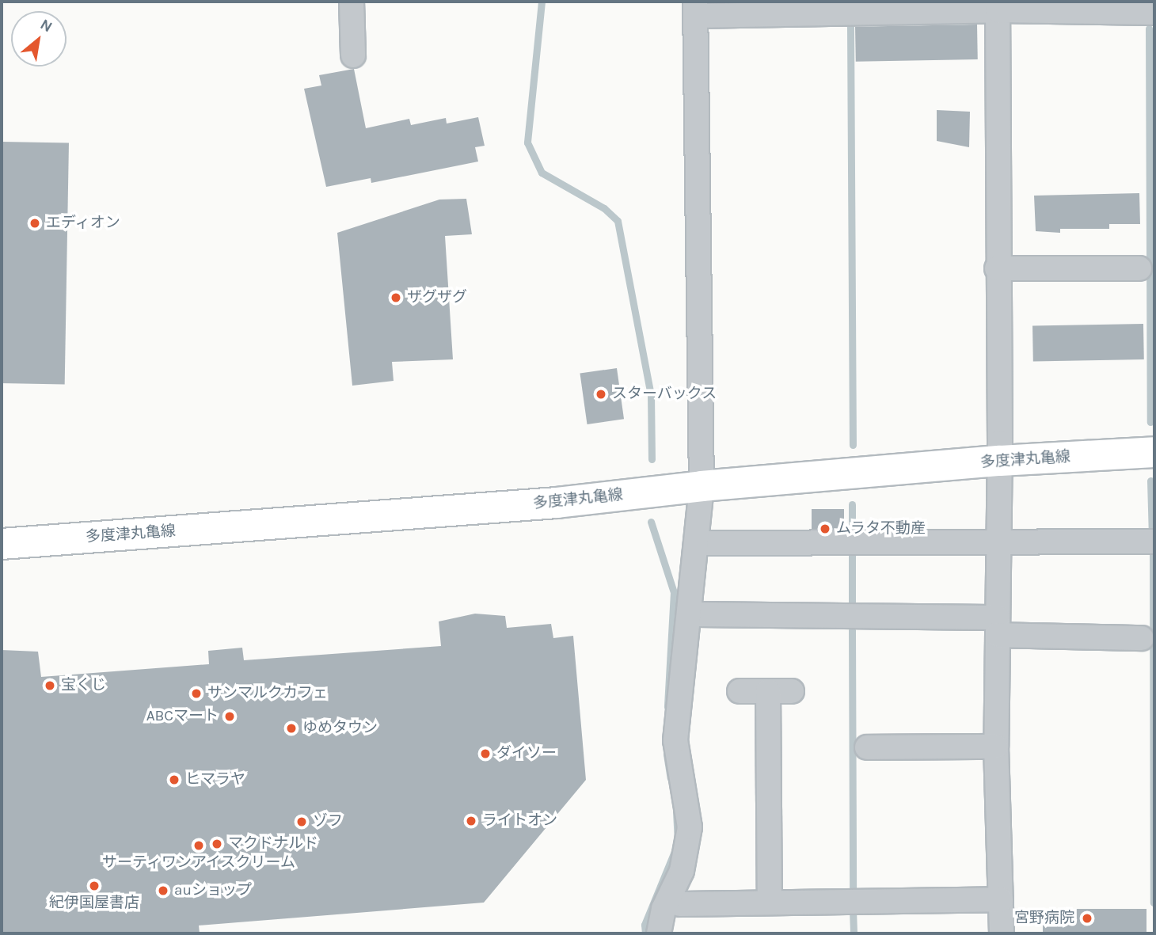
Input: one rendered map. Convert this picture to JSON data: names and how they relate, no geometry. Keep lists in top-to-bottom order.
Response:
{
  "streets": {
    "main road": ["多度津丸亀線"]
  },
  "places": [
    "エディオン",
    "ザグザグ",
    "スターバックス",
    "ムラタ不動産",
    "宝くじ",
    "サンマルクカフェ",
    "ABCマート",
    "ゆめタウン",
    "ダイソー",
    "ヒマラヤ",
    "ライトオン",
    "ゾフ",
    "マクドナルド",
    "サーティワンアイスクリーム",
    "紀伊国屋書店",
    "auショップ",
    "宮野病院"
  ],
  "north": "top right"
}
